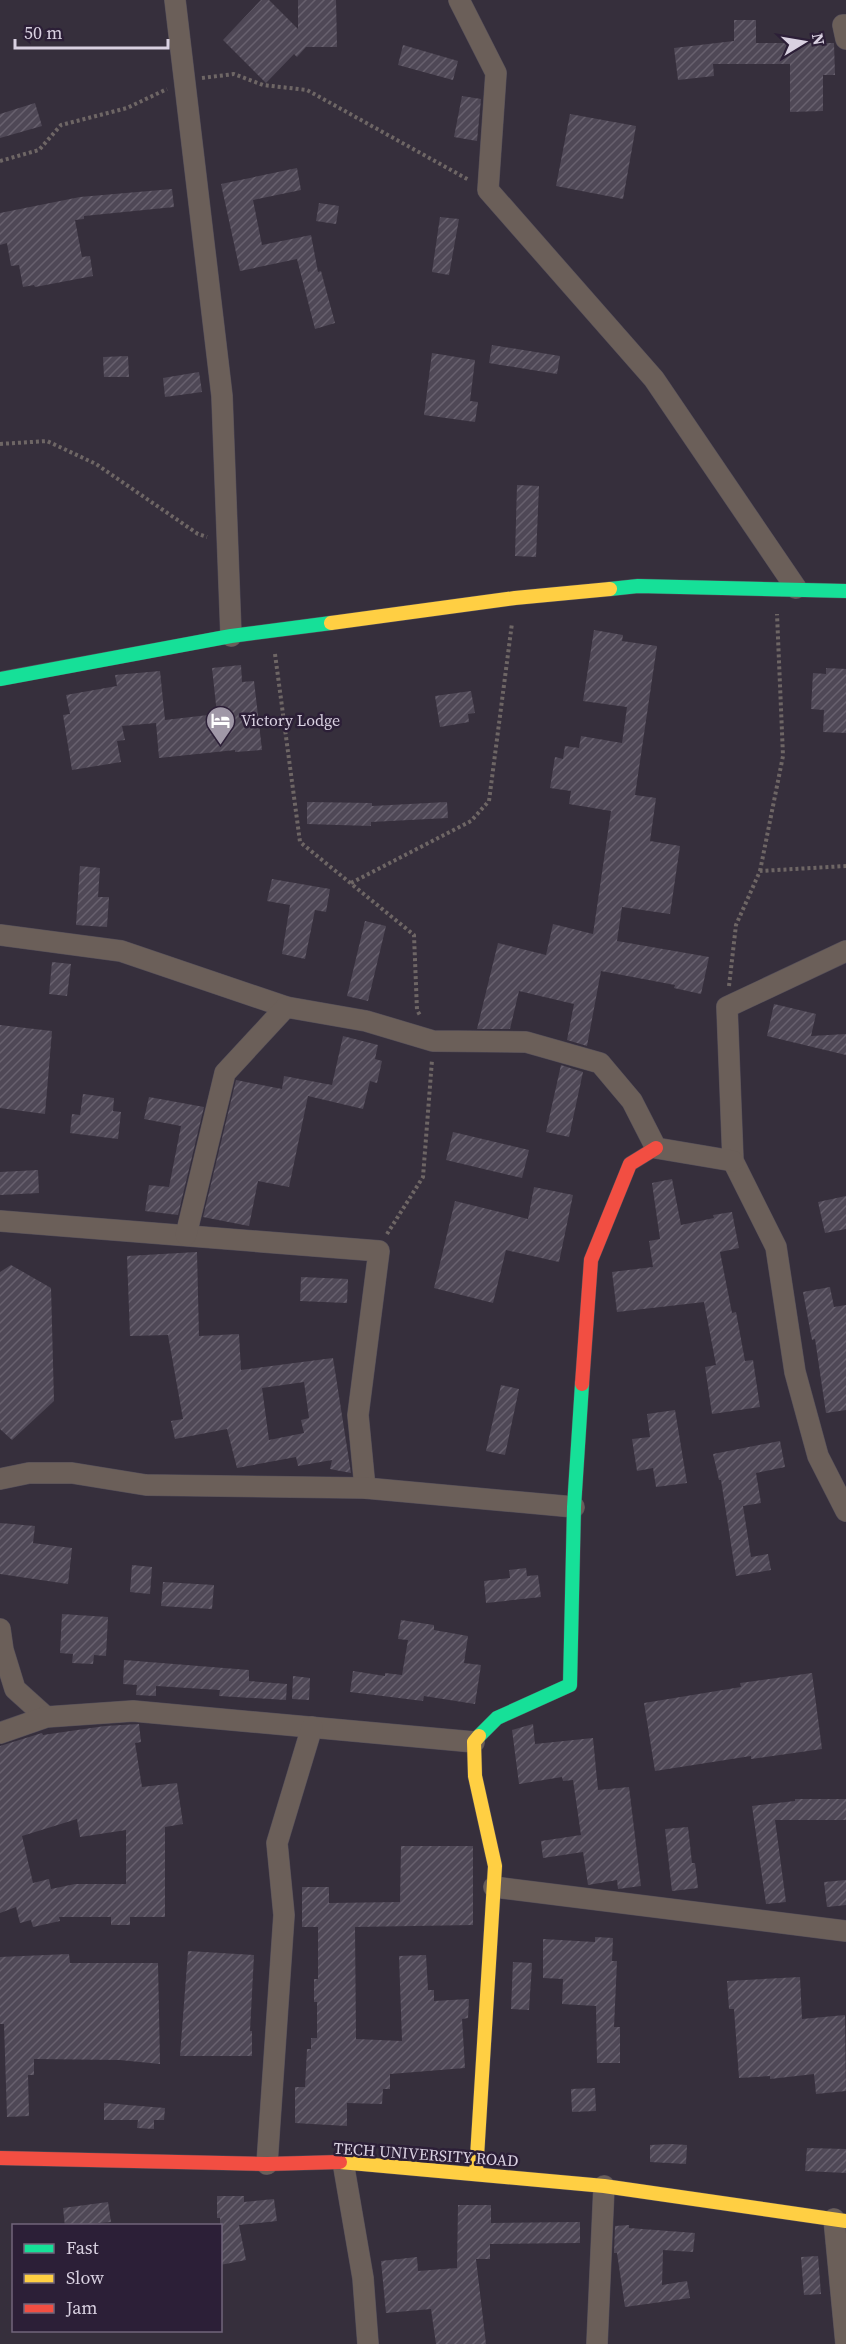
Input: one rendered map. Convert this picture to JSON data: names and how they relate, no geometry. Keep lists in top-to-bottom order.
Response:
{
  "streets": {
    "street": ["TECH UNIVERSITY ROAD"]
  },
  "places": {
    "hotel": ["Victory Lodge"]
  },
  "legend": ["Fast", "Slow", "Jam"],
  "scale_bar": "50 m",
  "north": "right"
}
